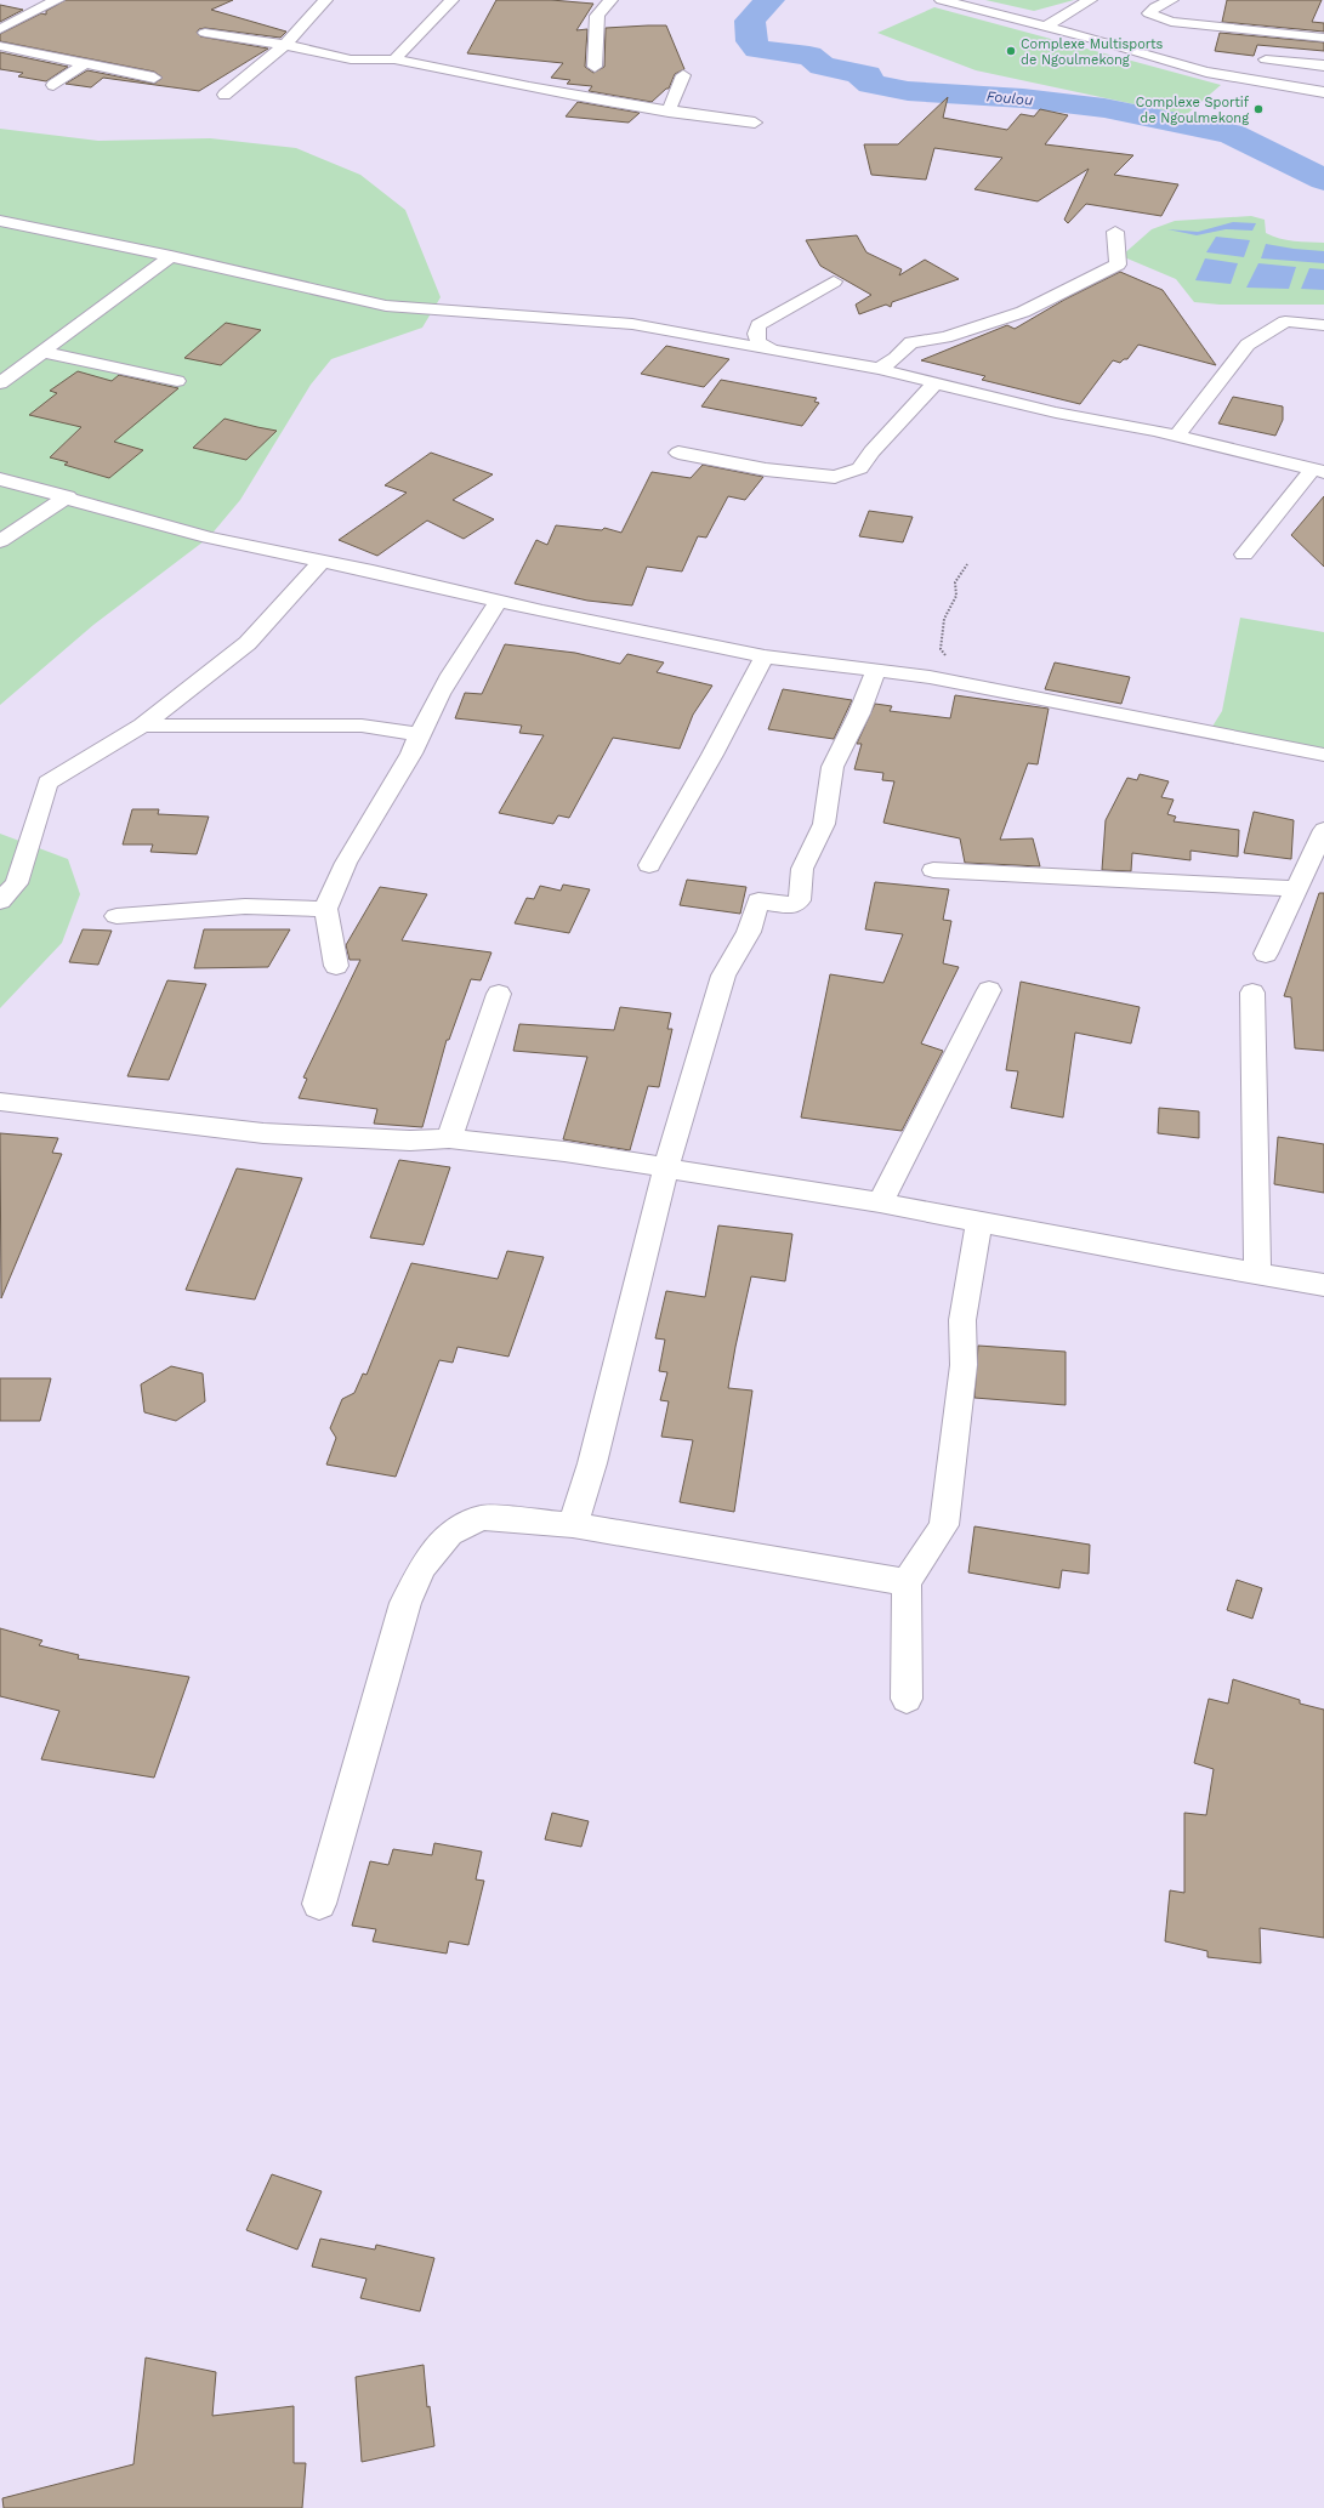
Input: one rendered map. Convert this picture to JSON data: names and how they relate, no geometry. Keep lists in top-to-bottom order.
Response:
{
  "water": ["Foulou"],
  "places": ["Complexe Multisports de Ngoulmekong", "Complexe Sportif de Ngoulmekong"]
}
